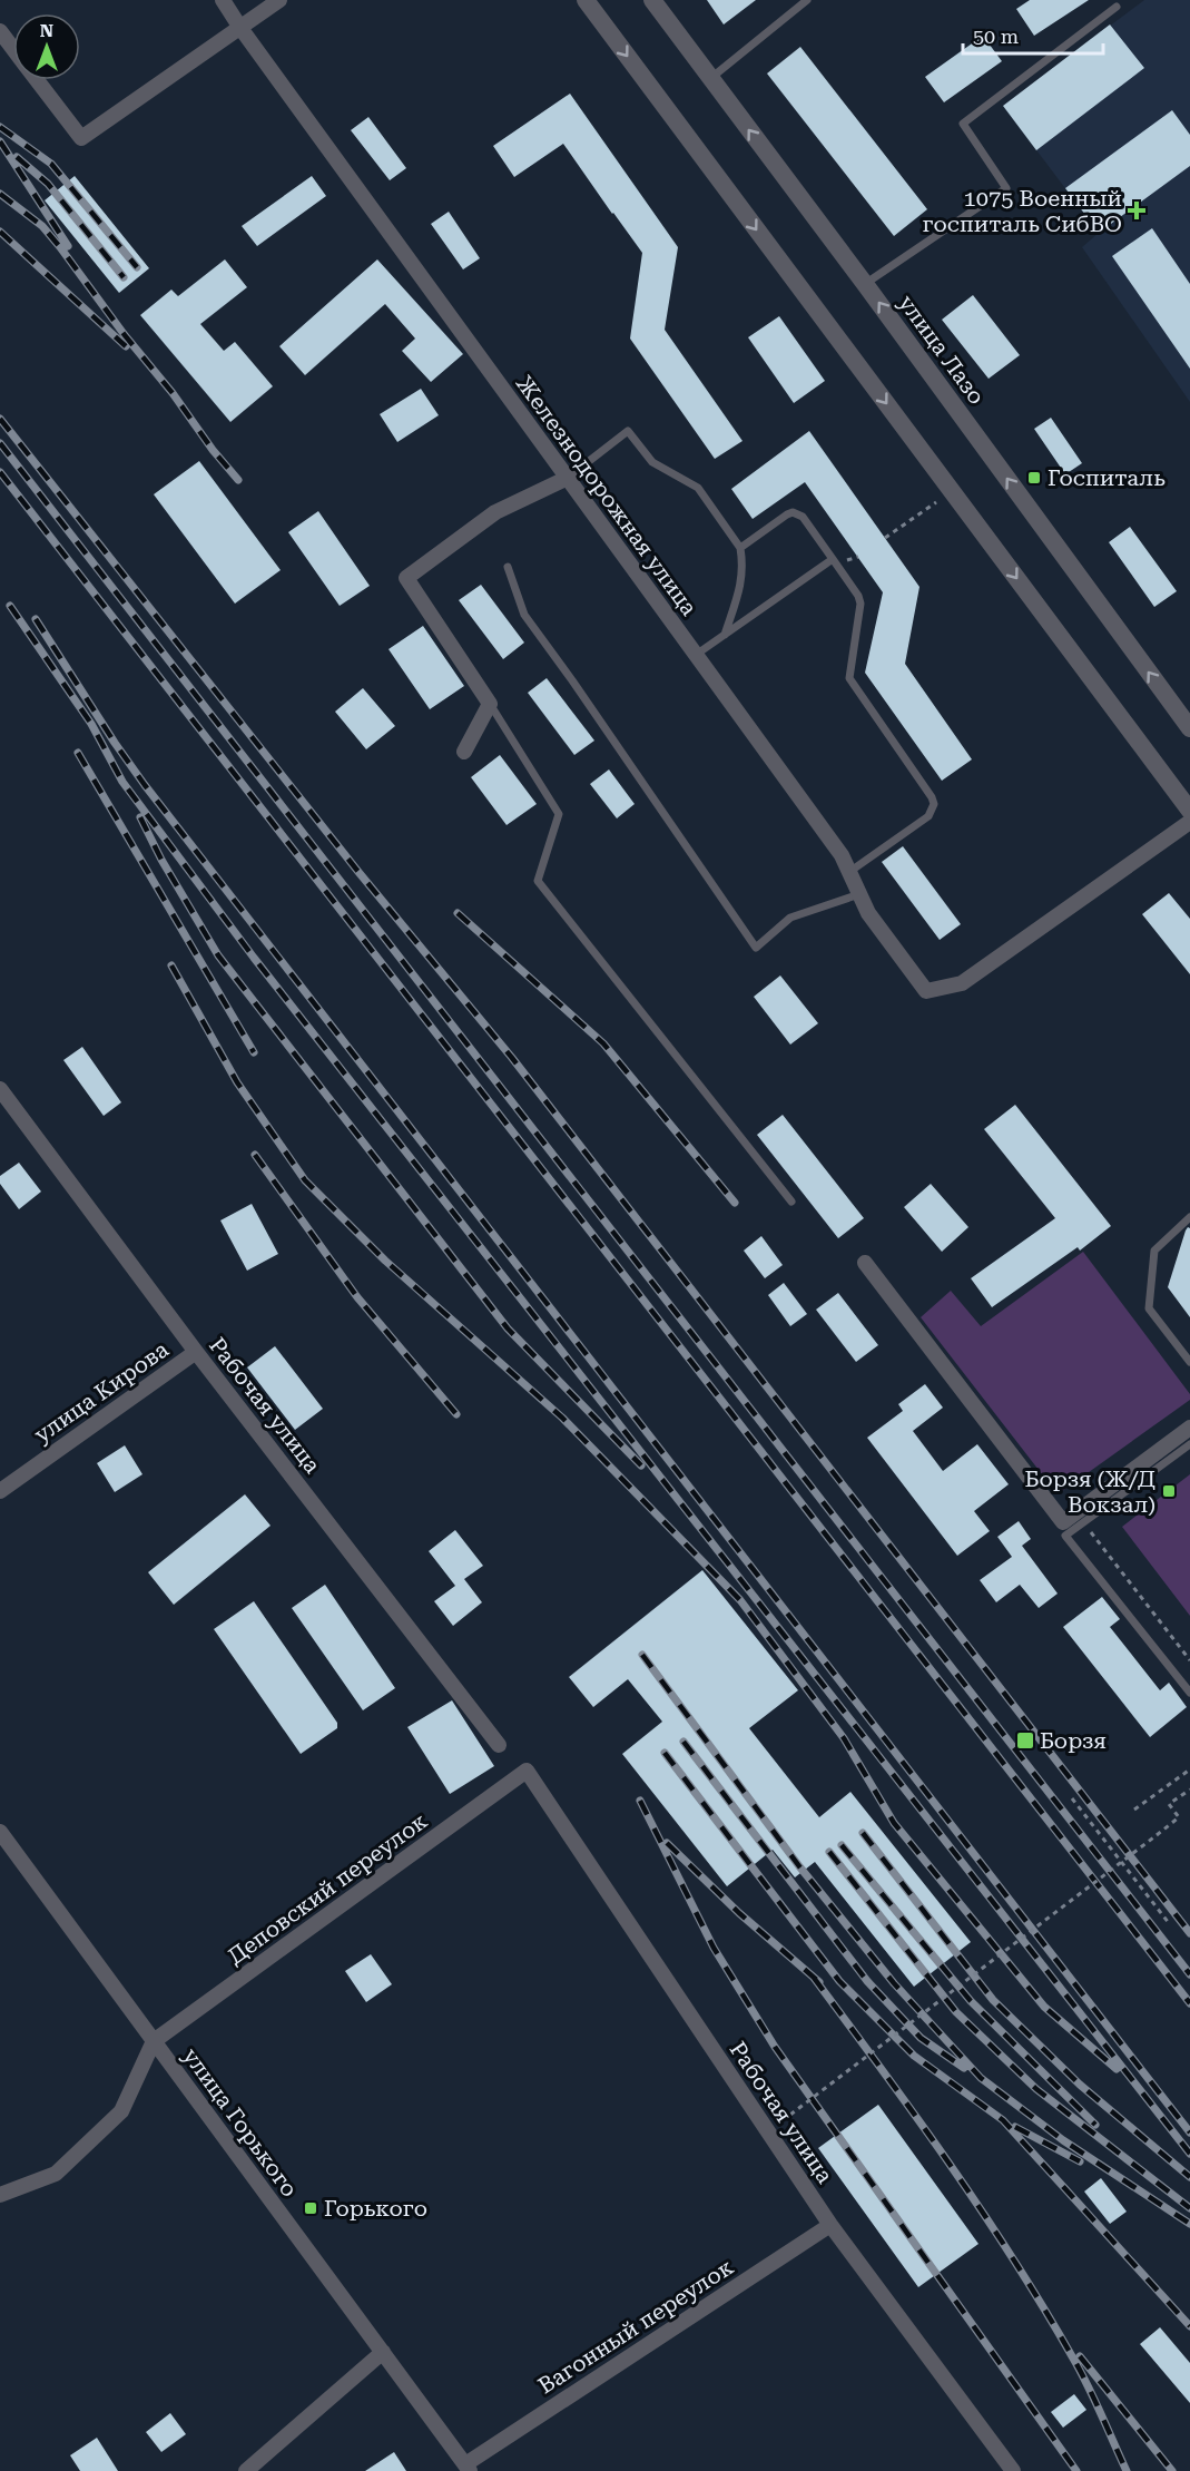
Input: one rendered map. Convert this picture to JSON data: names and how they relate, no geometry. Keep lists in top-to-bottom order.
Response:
{
  "streets": {
    "street": [
      "улица Лазо",
      "Железнодорожная улица",
      "улица Кирова",
      "Рабочая улица",
      "Деповский переулок",
      "улица Горького",
      "Вагонный переулок"
    ]
  },
  "crossings": [
    ["улица Кирова", "Рабочая улица"],
    ["Рабочая улица", "Деповский переулок"],
    ["Рабочая улица", "Вагонный переулок"],
    ["Деповский переулок", "улица Горького"],
    ["улица Горького", "Вагонный переулок"]
  ],
  "places": {
    "health": ["1075 Военный госпиталь СибВО"],
    "transit": [
      "Госпиталь",
      "Борзя (Ж/Д Вокзал)",
      "Борзя",
      "Горького"
    ]
  },
  "scale_bar": "50 m",
  "north": "top"
}
